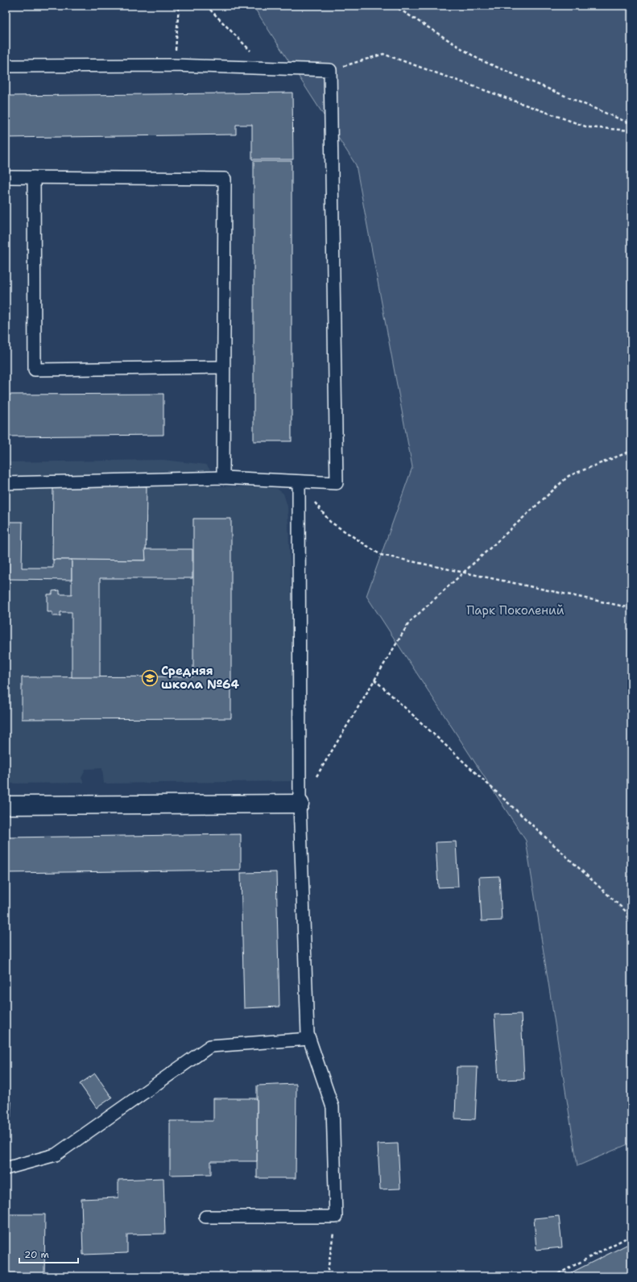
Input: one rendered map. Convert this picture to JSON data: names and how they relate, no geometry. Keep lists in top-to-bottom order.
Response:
{
  "parks": ["Парк Поколений"],
  "places": {
    "school or university": ["Средняя школа №64"]
  },
  "scale_bar": "20 m"
}
